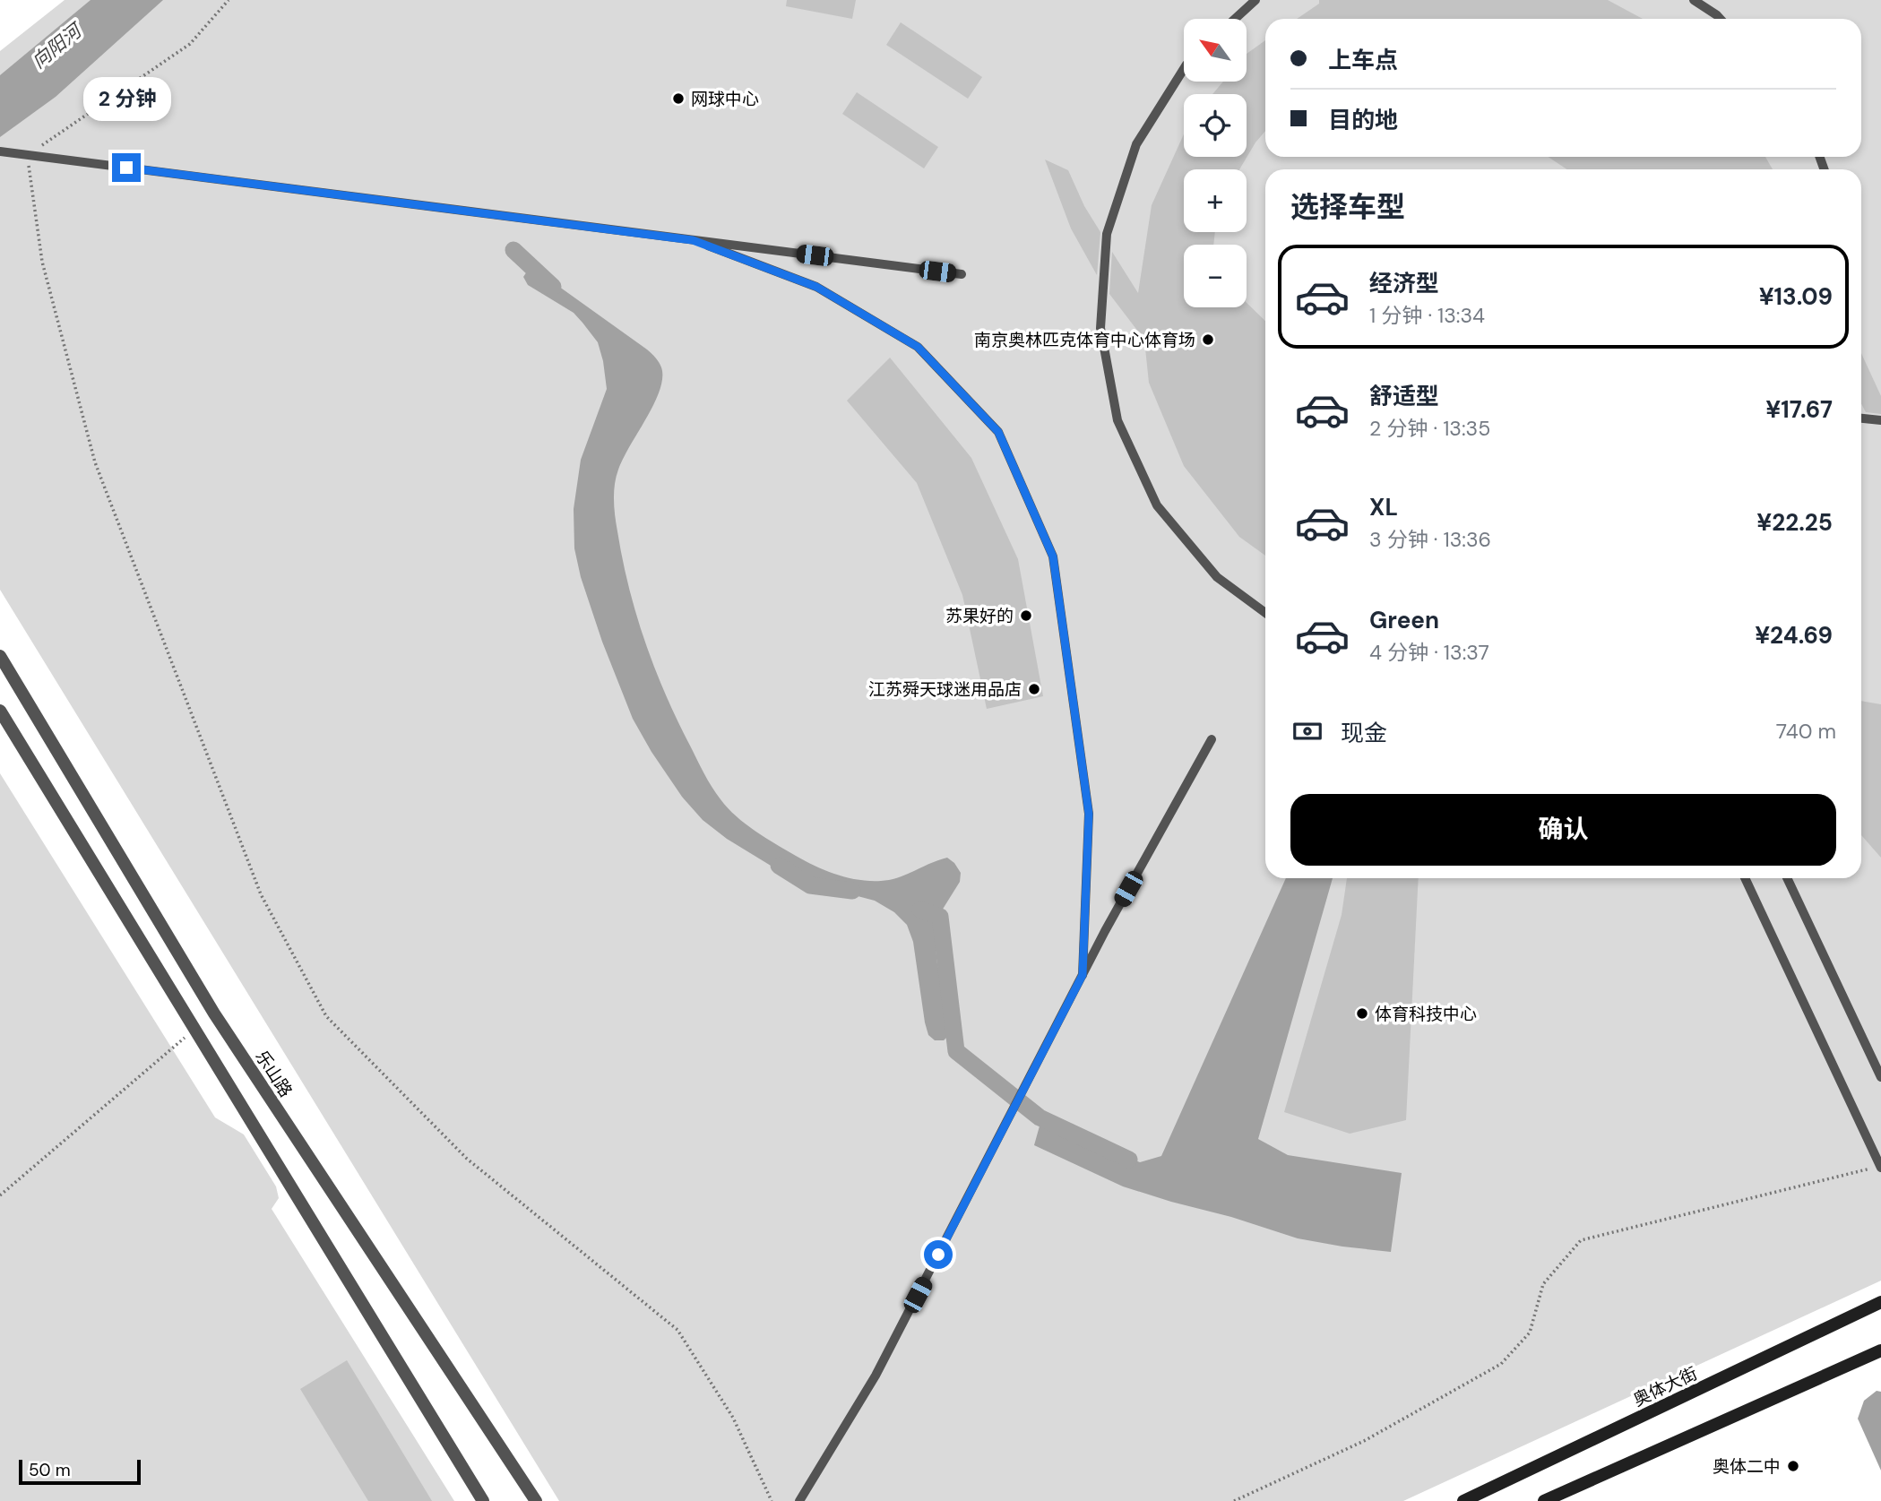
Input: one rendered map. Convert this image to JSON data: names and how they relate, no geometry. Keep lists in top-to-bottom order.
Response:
{
  "streets": {
    "main road": ["奥体大街"],
    "street": ["乐山路"]
  },
  "water": ["向阳河"],
  "places": [
    "网球中心",
    "南京奥林匹克体育中心体育场",
    "苏果好的",
    "江苏舜天球迷用品店",
    "体育科技中心",
    "奥体二中"
  ],
  "scale_bar": "50 m",
  "north": "top left",
  "page": {
    "map_buttons": ["+", "−"],
    "banner": ["上车点", "目的地"],
    "bubble": "2 分钟",
    "heading": "选择车型",
    "list": [
      {
        "name": "经济型",
        "note": "1 分钟 · 13:34",
        "value": "¥13.09"
      },
      {
        "name": "舒适型",
        "note": "2 分钟 · 13:35",
        "value": "¥17.67"
      },
      {
        "name": "XL",
        "note": "3 分钟 · 13:36",
        "value": "¥22.25"
      },
      {
        "name": "Green",
        "note": "4 分钟 · 13:37",
        "value": "¥24.69"
      }
    ],
    "pay": ["现金", "740 m"],
    "buttons": "确认",
    "scale": "50 m"
  }
}
